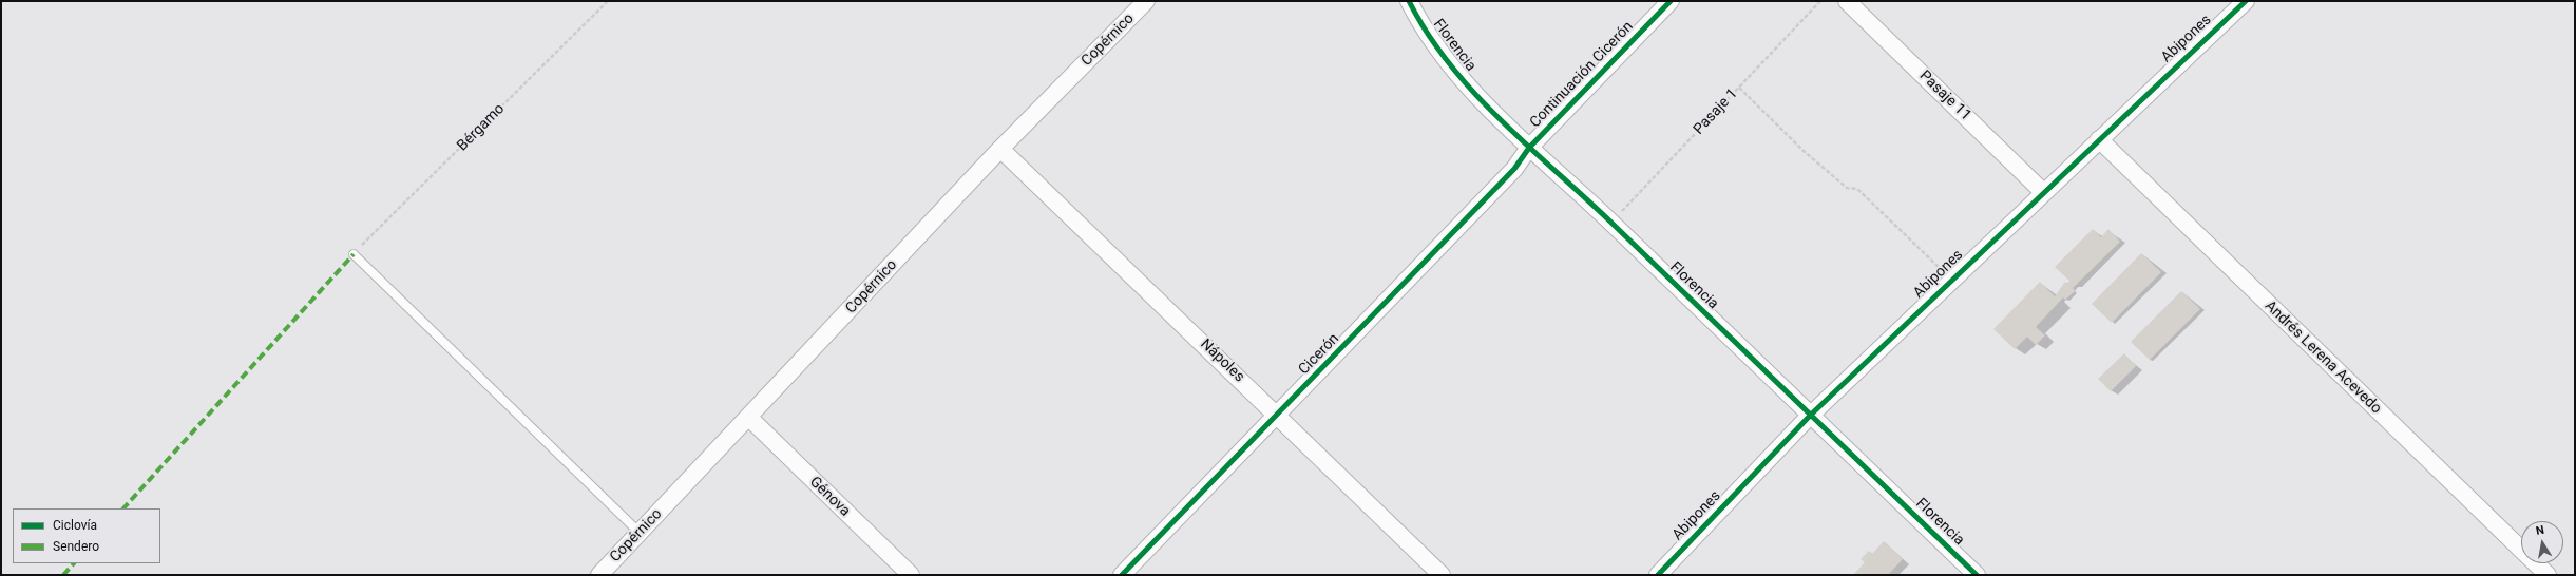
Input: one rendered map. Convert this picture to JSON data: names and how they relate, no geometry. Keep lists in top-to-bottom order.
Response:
{
  "streets": {
    "street": [
      "Abipones",
      "Copérnico",
      "Florencia",
      "Continuación Cicerón",
      "Pasaje 11",
      "Cicerón",
      "Andrés Lerena Acevedo",
      "Nápoles",
      "Génova"
    ],
    "path": ["Pasaje 1", "Bérgamo"]
  },
  "crossings": [
    ["Abipones", "Florencia"],
    ["Abipones", "Pasaje 11"],
    ["Abipones", "Andrés Lerena Acevedo"],
    ["Copérnico", "Nápoles"],
    ["Copérnico", "Génova"],
    ["Florencia", "Continuación Cicerón"],
    ["Florencia", "Pasaje 1"],
    ["Florencia", "Cicerón"],
    ["Continuación Cicerón", "Cicerón"],
    ["Cicerón", "Nápoles"]
  ],
  "legend": ["Ciclovía", "Sendero"],
  "north": "top"
}
